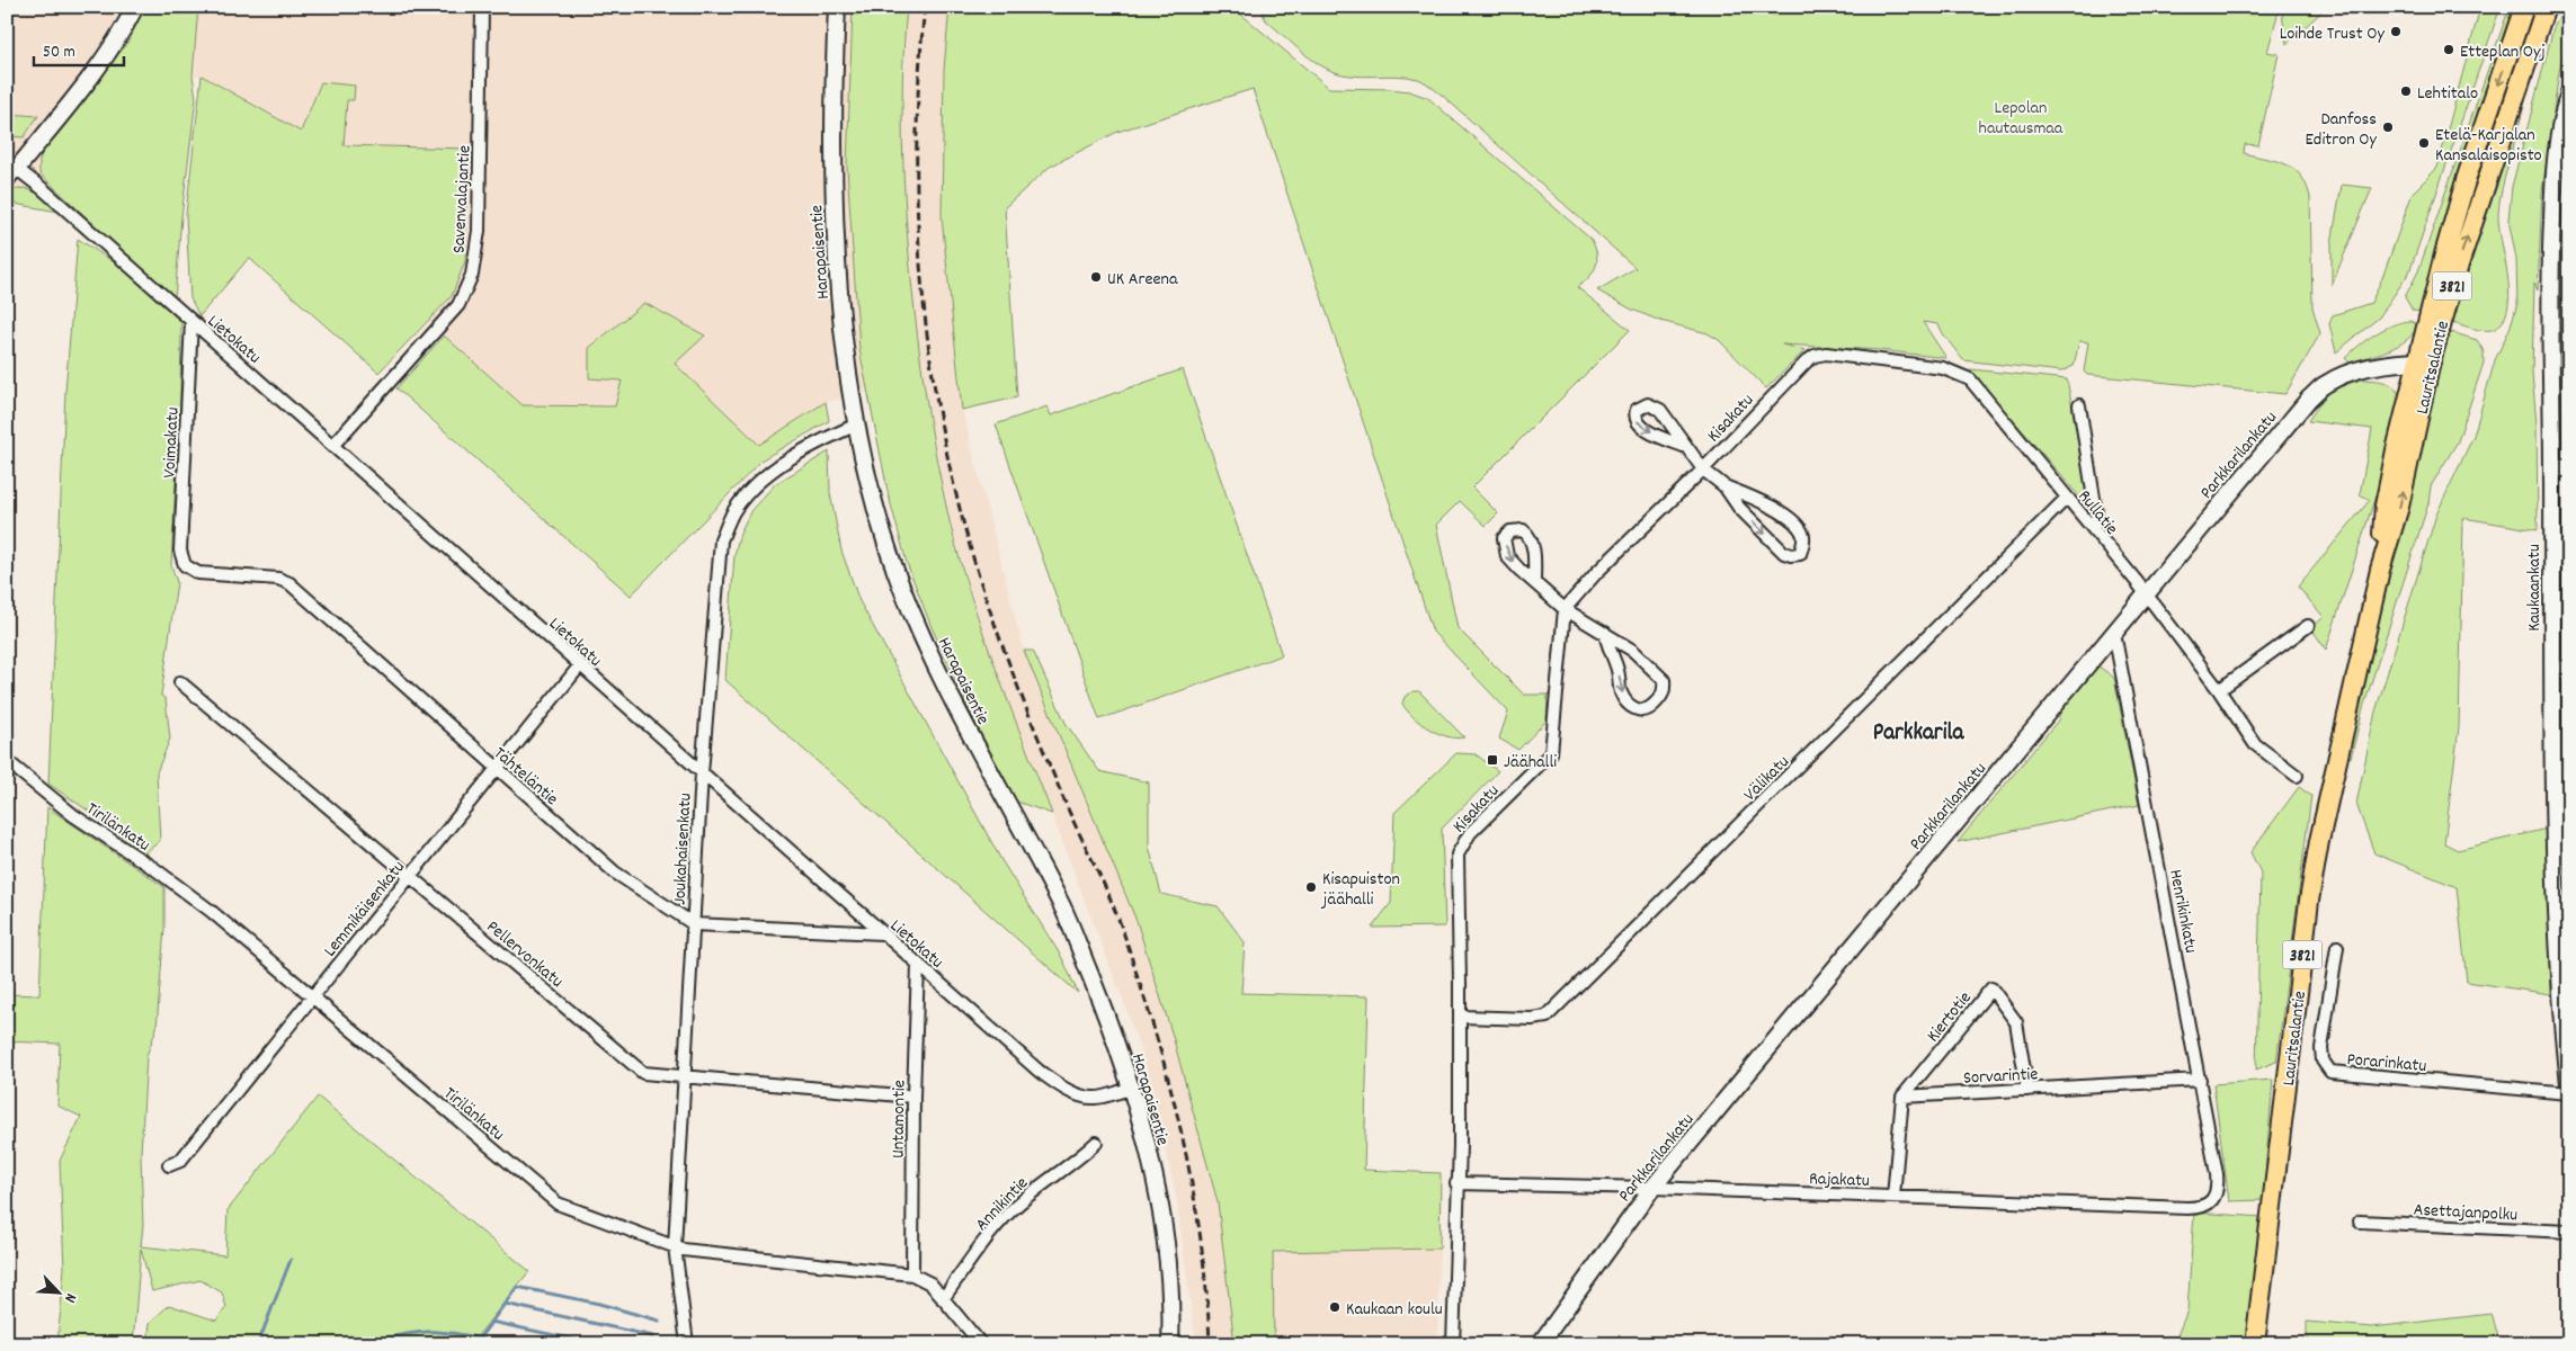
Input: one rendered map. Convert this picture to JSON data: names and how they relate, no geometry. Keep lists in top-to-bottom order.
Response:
{
  "streets": {
    "main road": ["3821", "Lauritsalantie"],
    "street": [
      "Savenvalajantie",
      "Harapaisentie",
      "Lietokatu",
      "Kisakatu",
      "Voimakatu",
      "Parkkarilankatu",
      "Rullatie",
      "Kaukaankatu",
      "Tähteläntie",
      "Välikatu",
      "Tirilänkatu",
      "Joukahaisenkatu",
      "Lemmikäisenkatu",
      "Henrikinkatu",
      "Pellervonkatu",
      "Kiertotie",
      "Porarinkatu",
      "Sorvarintie",
      "Untamontie",
      "Rajakatu",
      "Annikintie",
      "Asettajanpolku"
    ]
  },
  "crossings": [
    ["Savenvalajantie", "Lietokatu"],
    ["Harapaisentie", "Lietokatu"],
    ["Harapaisentie", "Joukahaisenkatu"],
    ["Lietokatu", "Voimakatu"],
    ["Lietokatu", "Joukahaisenkatu"],
    ["Lietokatu", "Lemmikäisenkatu"],
    ["Lietokatu", "Untamontie"],
    ["Lauritsalantie", "Parkkarilankatu"],
    ["Kisakatu", "Rullatie"],
    ["Kisakatu", "Välikatu"],
    ["Kisakatu", "Rajakatu"],
    ["Voimakatu", "Tähteläntie"],
    ["Parkkarilankatu", "Rullatie"],
    ["Parkkarilankatu", "Henrikinkatu"],
    ["Parkkarilankatu", "Rajakatu"],
    ["Rullatie", "Välikatu"],
    ["Tähteläntie", "Joukahaisenkatu"],
    ["Tähteläntie", "Lemmikäisenkatu"],
    ["Tirilänkatu", "Joukahaisenkatu"],
    ["Tirilänkatu", "Lemmikäisenkatu"],
    ["Tirilänkatu", "Untamontie"],
    ["Tirilänkatu", "Annikintie"],
    ["Joukahaisenkatu", "Pellervonkatu"],
    ["Lemmikäisenkatu", "Pellervonkatu"],
    ["Henrikinkatu", "Sorvarintie"],
    ["Henrikinkatu", "Rajakatu"],
    ["Pellervonkatu", "Untamontie"],
    ["Kiertotie", "Sorvarintie"]
  ],
  "districts": ["Parkkarila"],
  "parks": ["Lepolan hautausmaa"],
  "places": {
    "other": [
      "Loihde Trust Oy",
      "Etteplan Oyj",
      "Lehtitalo",
      "Danfoss Editron Oy",
      "Etelä-Karjalan Kansalaisopisto",
      "UK Areena",
      "Kisapuiston jäähalli",
      "Kaukaan koulu"
    ],
    "transit": ["Jäähalli"]
  },
  "scale_bar": "50 m",
  "north": "bottom right"
}
